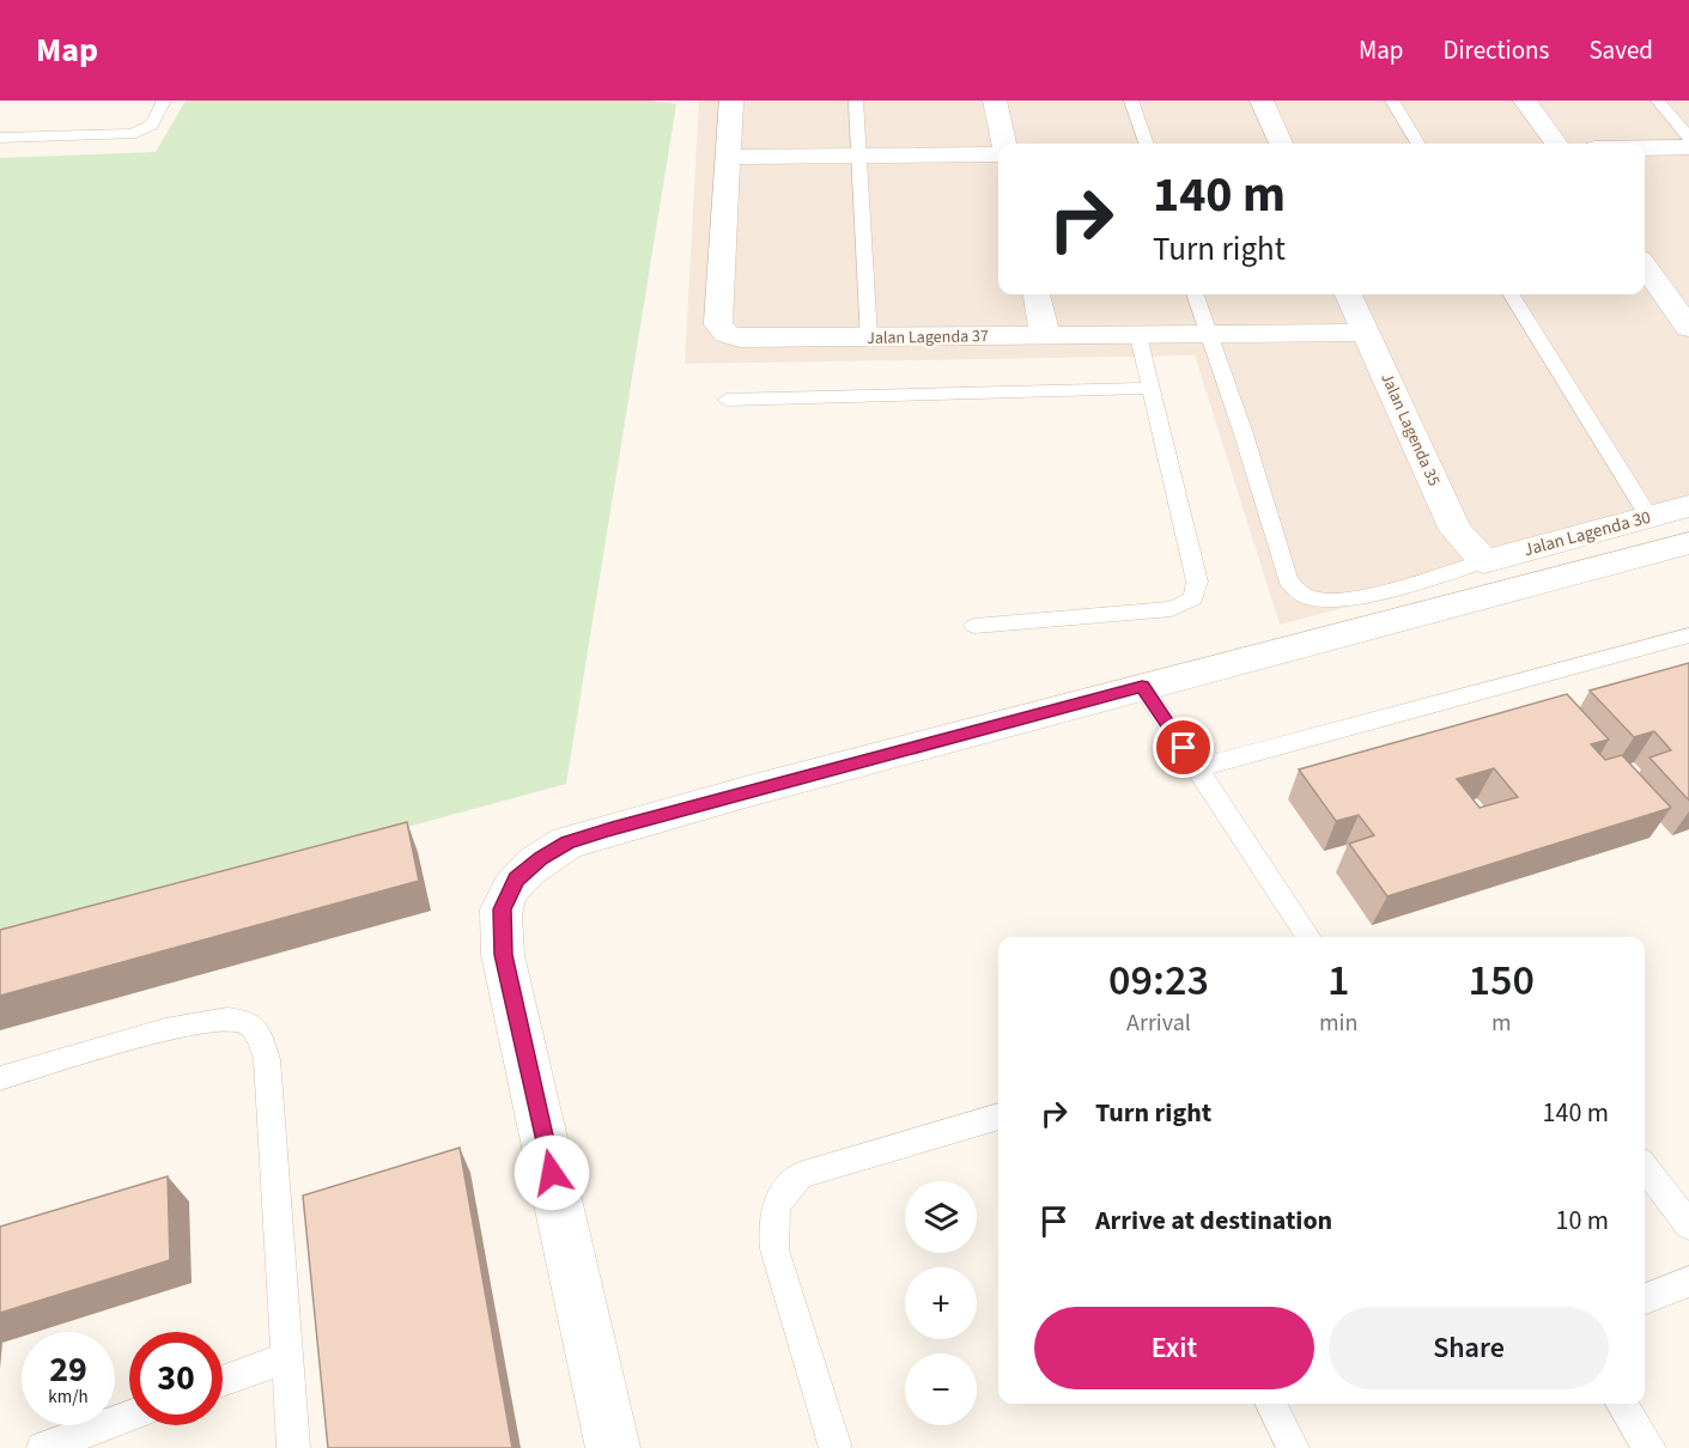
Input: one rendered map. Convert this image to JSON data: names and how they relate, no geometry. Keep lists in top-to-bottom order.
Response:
{
  "streets": {
    "street": ["Jalan Lagenda 37", "Jalan Lagenda 35", "Jalan Lagenda 30"]
  },
  "crossings": [
    ["Jalan Lagenda 37", "Jalan Lagenda 35"],
    ["Jalan Lagenda 35", "Jalan Lagenda 30"]
  ],
  "page": {
    "header": "Map",
    "nav": ["Map", "Directions", "Saved"],
    "turn": ["140 m", "Turn right"],
    "eta": [
      "09:23",
      "Arrival",
      "1",
      "min",
      "150",
      "m"
    ],
    "list": [
      {
        "name": "Turn right",
        "value": "140 m"
      },
      {
        "name": "Arrive at destination",
        "value": "10 m"
      }
    ],
    "map_buttons": ["+", "−"],
    "buttons": ["Exit", "Share"],
    "speed": "29 km/h",
    "limit": "30"
  }
}
